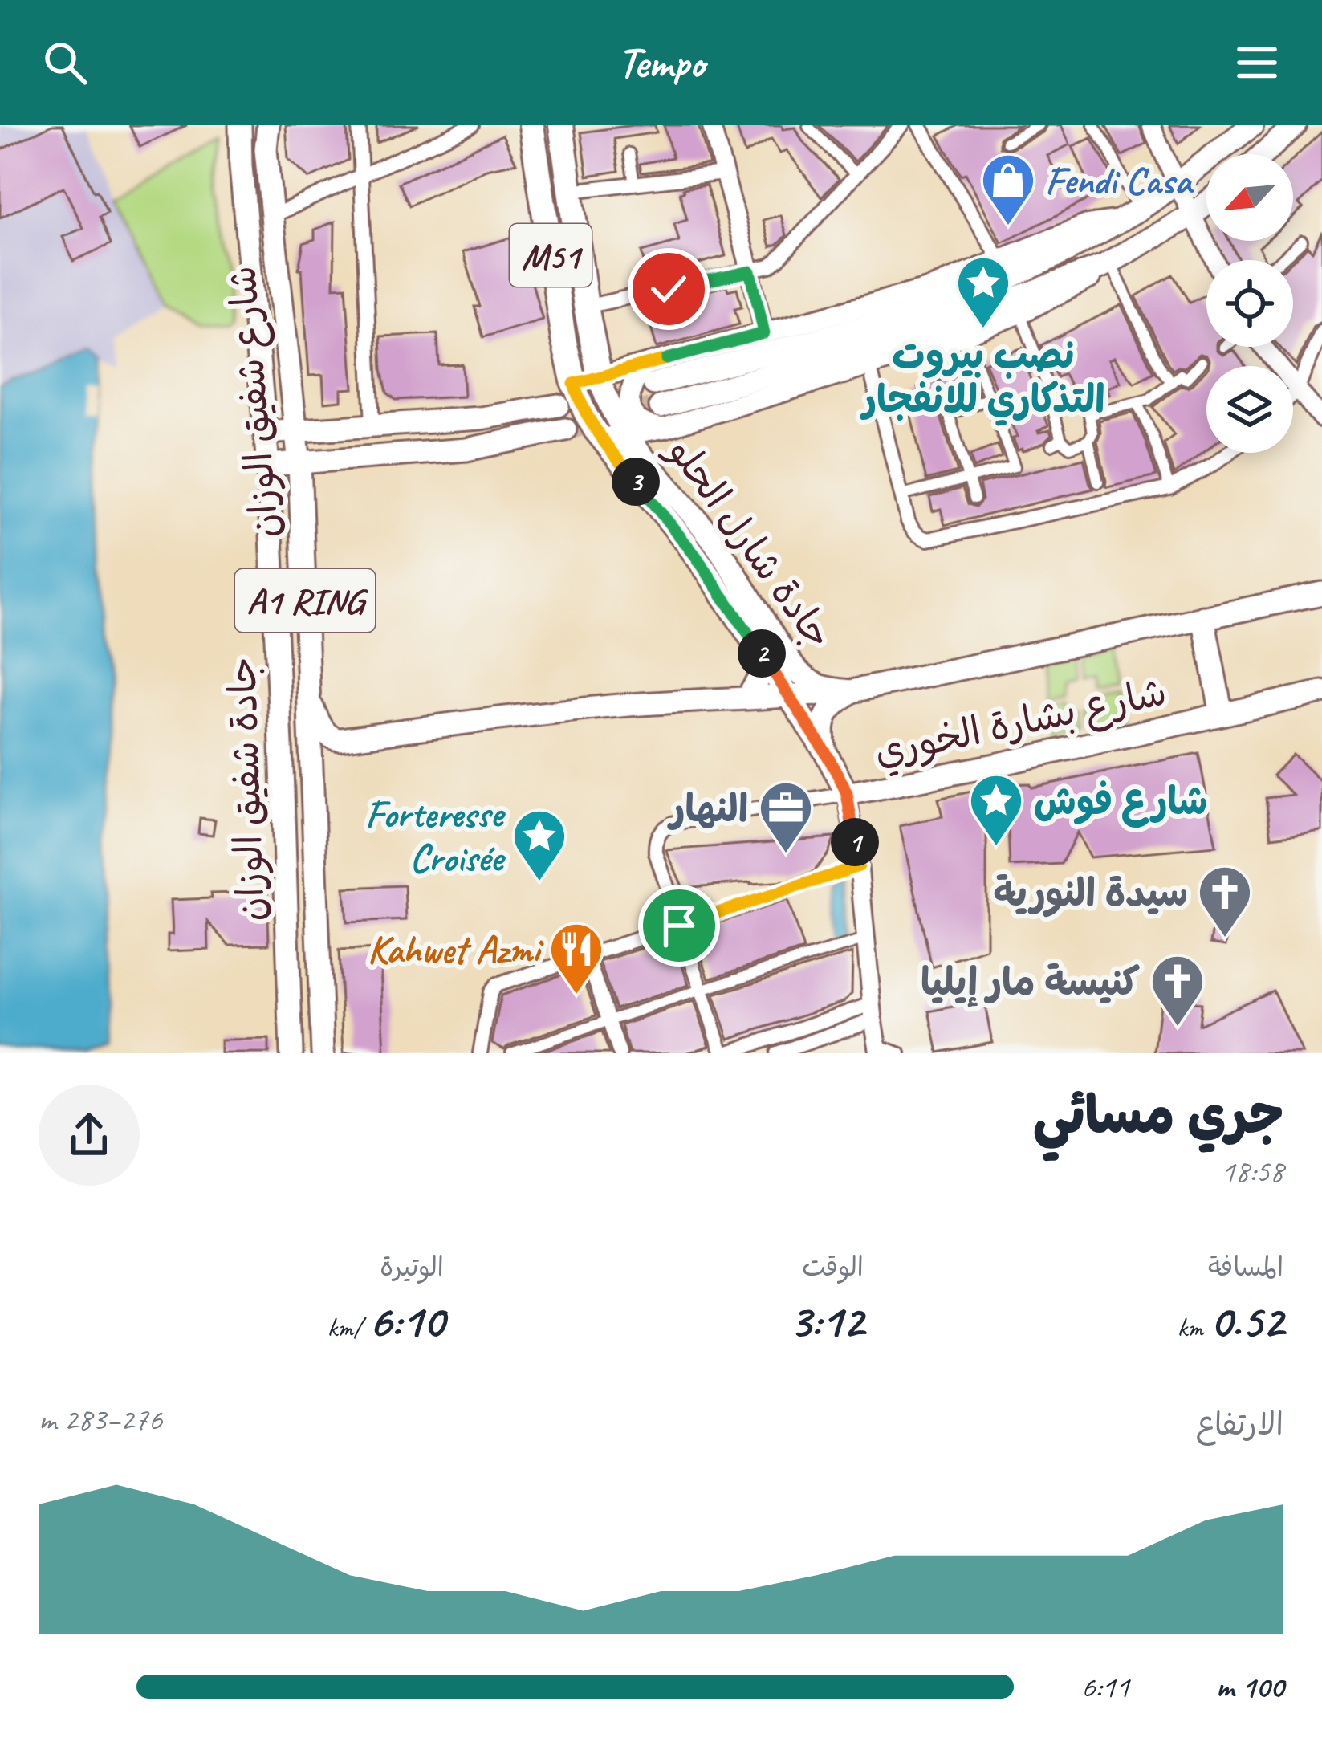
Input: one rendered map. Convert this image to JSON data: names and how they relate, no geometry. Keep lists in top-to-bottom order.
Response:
{
  "streets": {
    "highway": ["M51", "جادة شارل الحلو"],
    "main road": [
      "شارع شفيق الوزان",
      "A1 RING",
      "شارع بشارة الخوري",
      "جادة شفيق الوزان"
    ]
  },
  "crossings": [
    ["شارع شفيق الوزان", "جادة شفيق الوزان"],
    ["جادة شارل الحلو", "شارع بشارة الخوري"]
  ],
  "places": {
    "shop": ["Fendi Casa"],
    "place": ["نصب بيروت التذكاري للانفجار", "شارع فوش", "Forteresse Croisée"],
    "office": ["النهار"],
    "church": ["سيدة النورية", "كنيسة مار إيليا"],
    "restaurant": ["Kahwet Azmi"]
  },
  "north": "bottom left",
  "page": {
    "header": "Tempo",
    "pins": ["3", "2", "1"],
    "heading": ["جري مسائي", "18:58"],
    "stats": [
      ["المسافة", "0.52 km"],
      ["الوقت", "3:12"],
      ["الوتيرة", "6:10 /km"]
    ],
    "chart": ["الارتفاع", "276–283 m"],
    "list": [
      {
        "name": "100 m",
        "note": "6:11"
      }
    ]
  }
}
